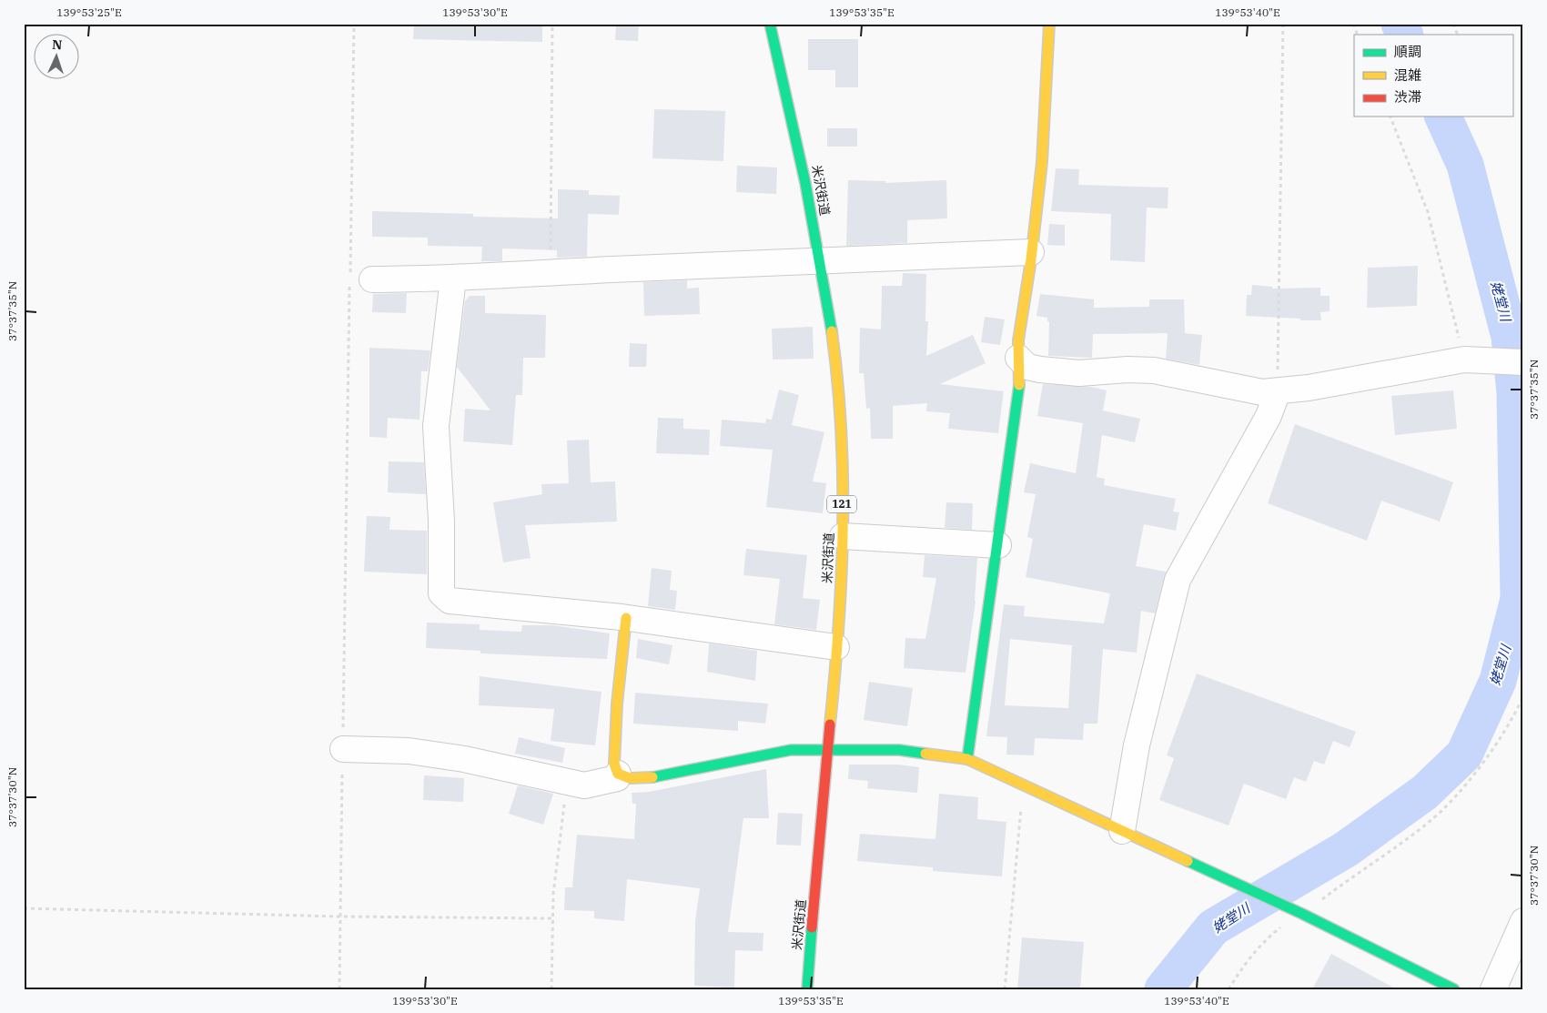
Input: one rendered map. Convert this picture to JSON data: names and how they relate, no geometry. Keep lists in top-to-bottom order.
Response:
{
  "streets": {
    "main road": ["米沢街道", "121"]
  },
  "water": ["姥堂川"],
  "legend": ["順調", "混雑", "渋滞"],
  "north": "top",
  "coordinates": [
    "139°53'25\"E",
    "139°53'30\"E",
    "139°53'35\"E",
    "139°53'40\"E",
    "37°37'35\"N",
    "37°37'30\"N"
  ]
}
